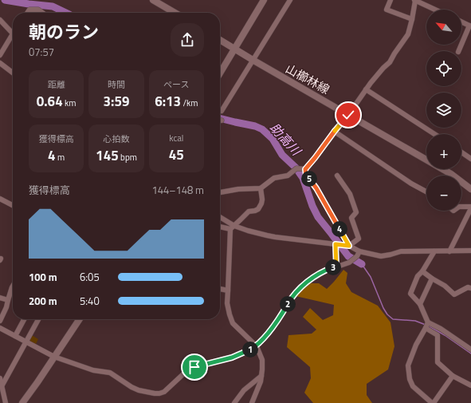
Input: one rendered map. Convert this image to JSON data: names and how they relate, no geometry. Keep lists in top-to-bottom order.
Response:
{
  "streets": {
    "main road": ["山櫛林線"]
  },
  "water": ["助高川"],
  "north": "top left",
  "page": {
    "map_buttons": ["+", "−"],
    "heading": ["朝のラン", "07:57"],
    "stats": [
      ["距離", "0.64 km"],
      ["時間", "3:59"],
      ["ペース", "6:13 /km"],
      ["獲得標高", "4 m"],
      ["心拍数", "145 bpm"],
      ["kcal", "45"]
    ],
    "pins": [
      "5",
      "4",
      "3",
      "2",
      "1"
    ],
    "chart": ["獲得標高", "144–148 m"],
    "list": [
      {
        "name": "100 m",
        "note": "6:05"
      },
      {
        "name": "200 m",
        "note": "5:40"
      }
    ]
  }
}
